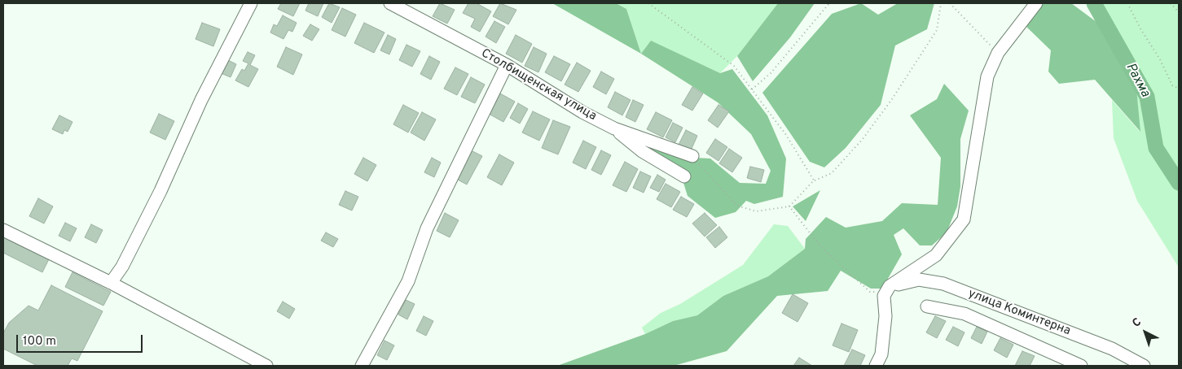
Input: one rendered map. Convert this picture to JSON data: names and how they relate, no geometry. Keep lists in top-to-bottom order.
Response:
{
  "streets": {
    "street": ["Столбищенская улица", "улица Коминтерна"]
  },
  "water": ["Рахма"],
  "scale_bar": "100 m",
  "north": "top left"
}
